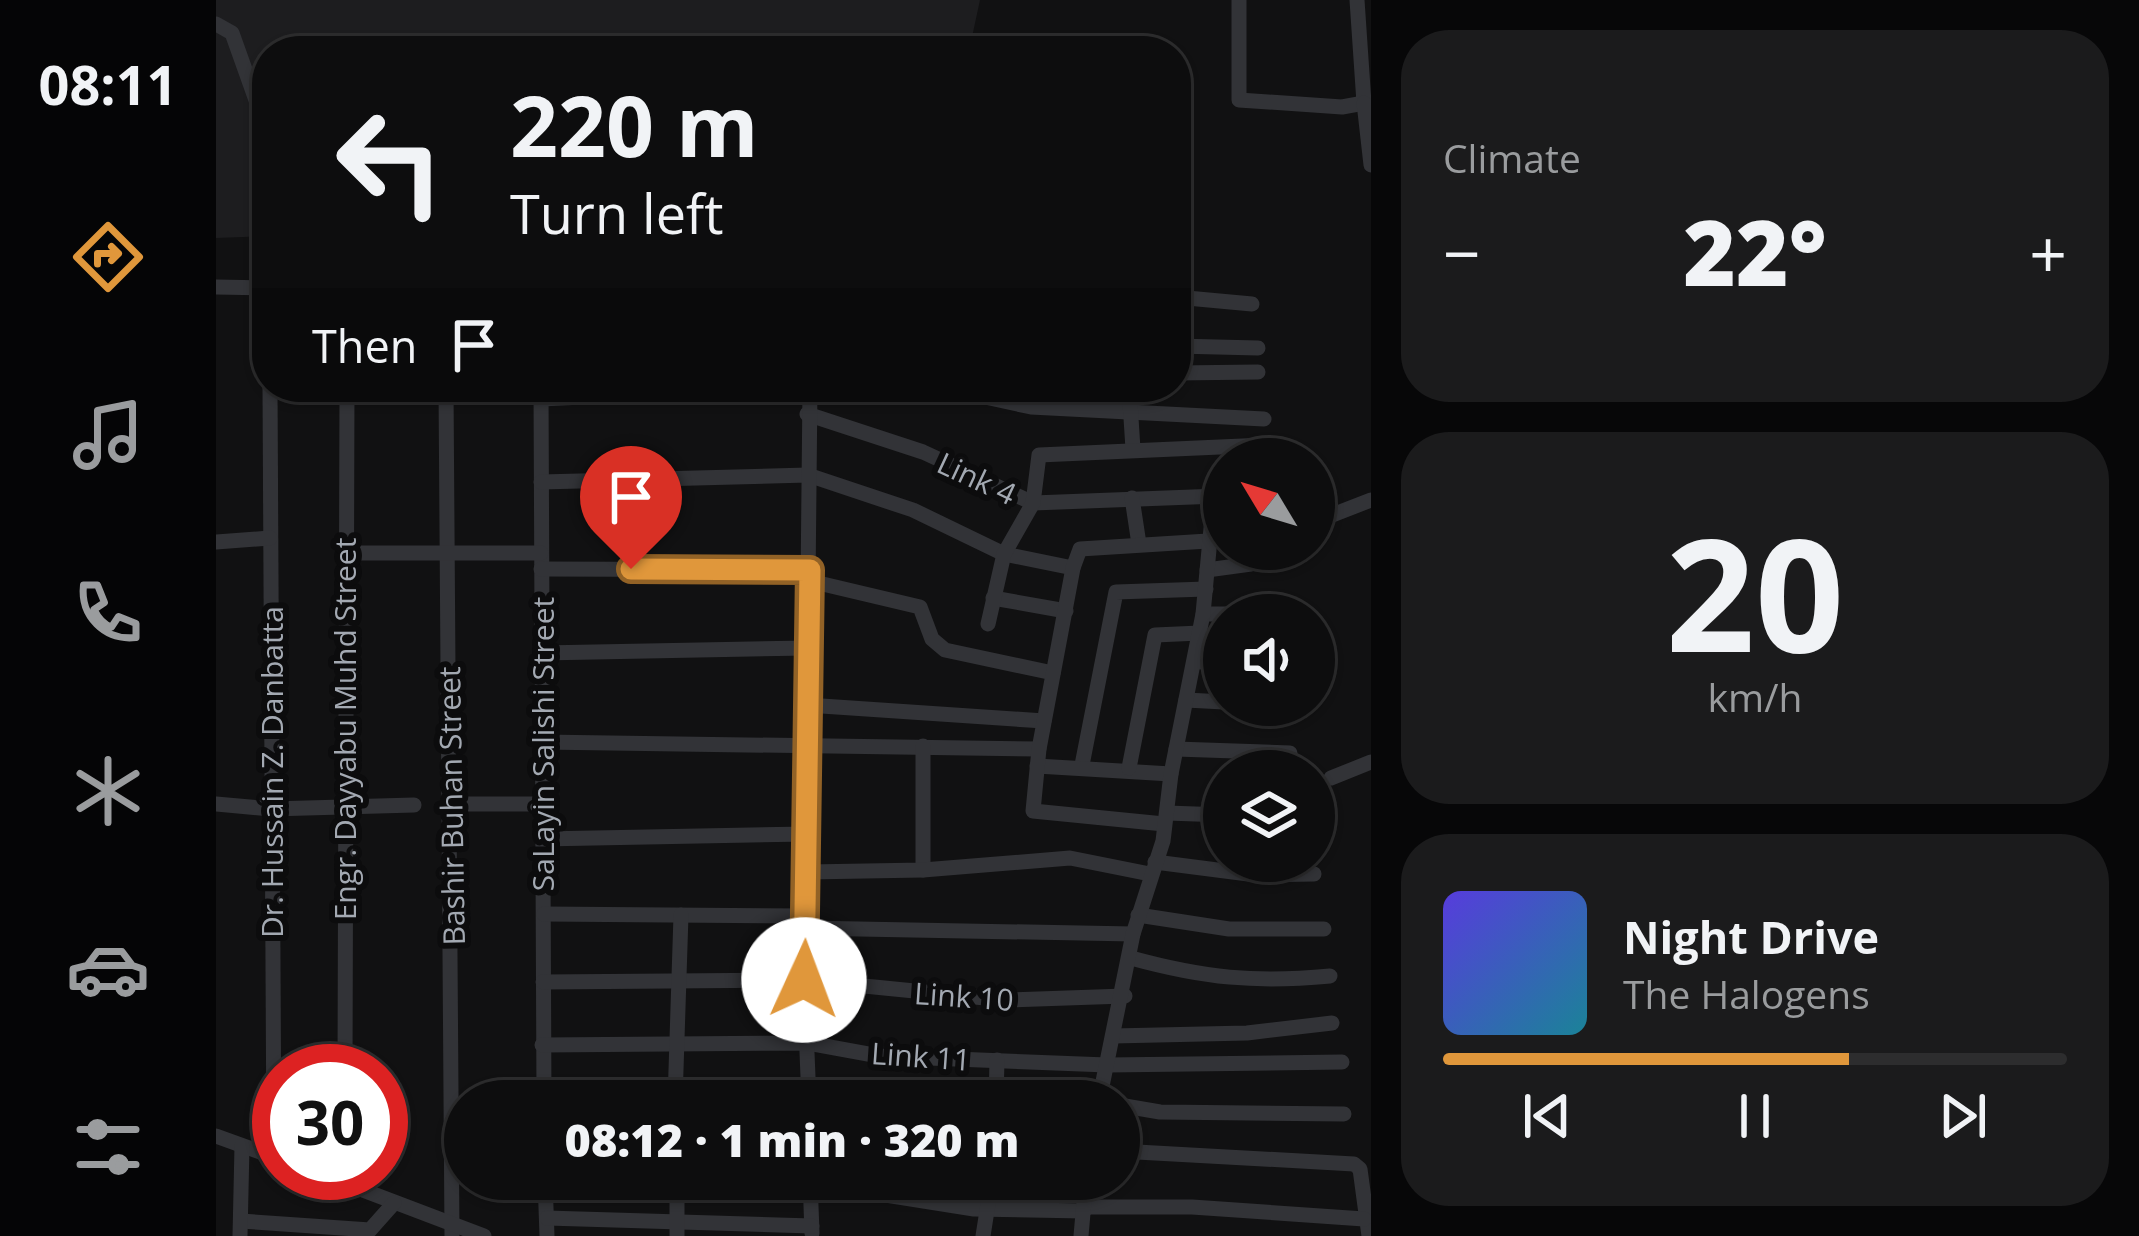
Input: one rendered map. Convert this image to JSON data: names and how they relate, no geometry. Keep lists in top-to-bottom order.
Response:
{
  "streets": {
    "street": [
      "Link 4",
      "Engr. Dayyabu Muhd Street",
      "SaLayin Salishi Street",
      "Dr. Hussain Z. Danbatta",
      "Bashir Buhan Street",
      "Link 10",
      "Link 11"
    ]
  },
  "crossings": [
    ["SaLayin Salishi Street", "Link 10"],
    ["SaLayin Salishi Street", "Link 11"]
  ],
  "north": "top left",
  "page": {
    "tabs": "08:11",
    "tile": [
      "Climate",
      ["20", "km/h"]
    ],
    "turn": ["220 m", "Turn left"],
    "heat": ["−", "22°", "+"],
    "then": "Then",
    "song": ["Night Drive", "The Halogens"],
    "limit": "30",
    "trip": "08:12 · 1 min · 320 m"
  }
}
